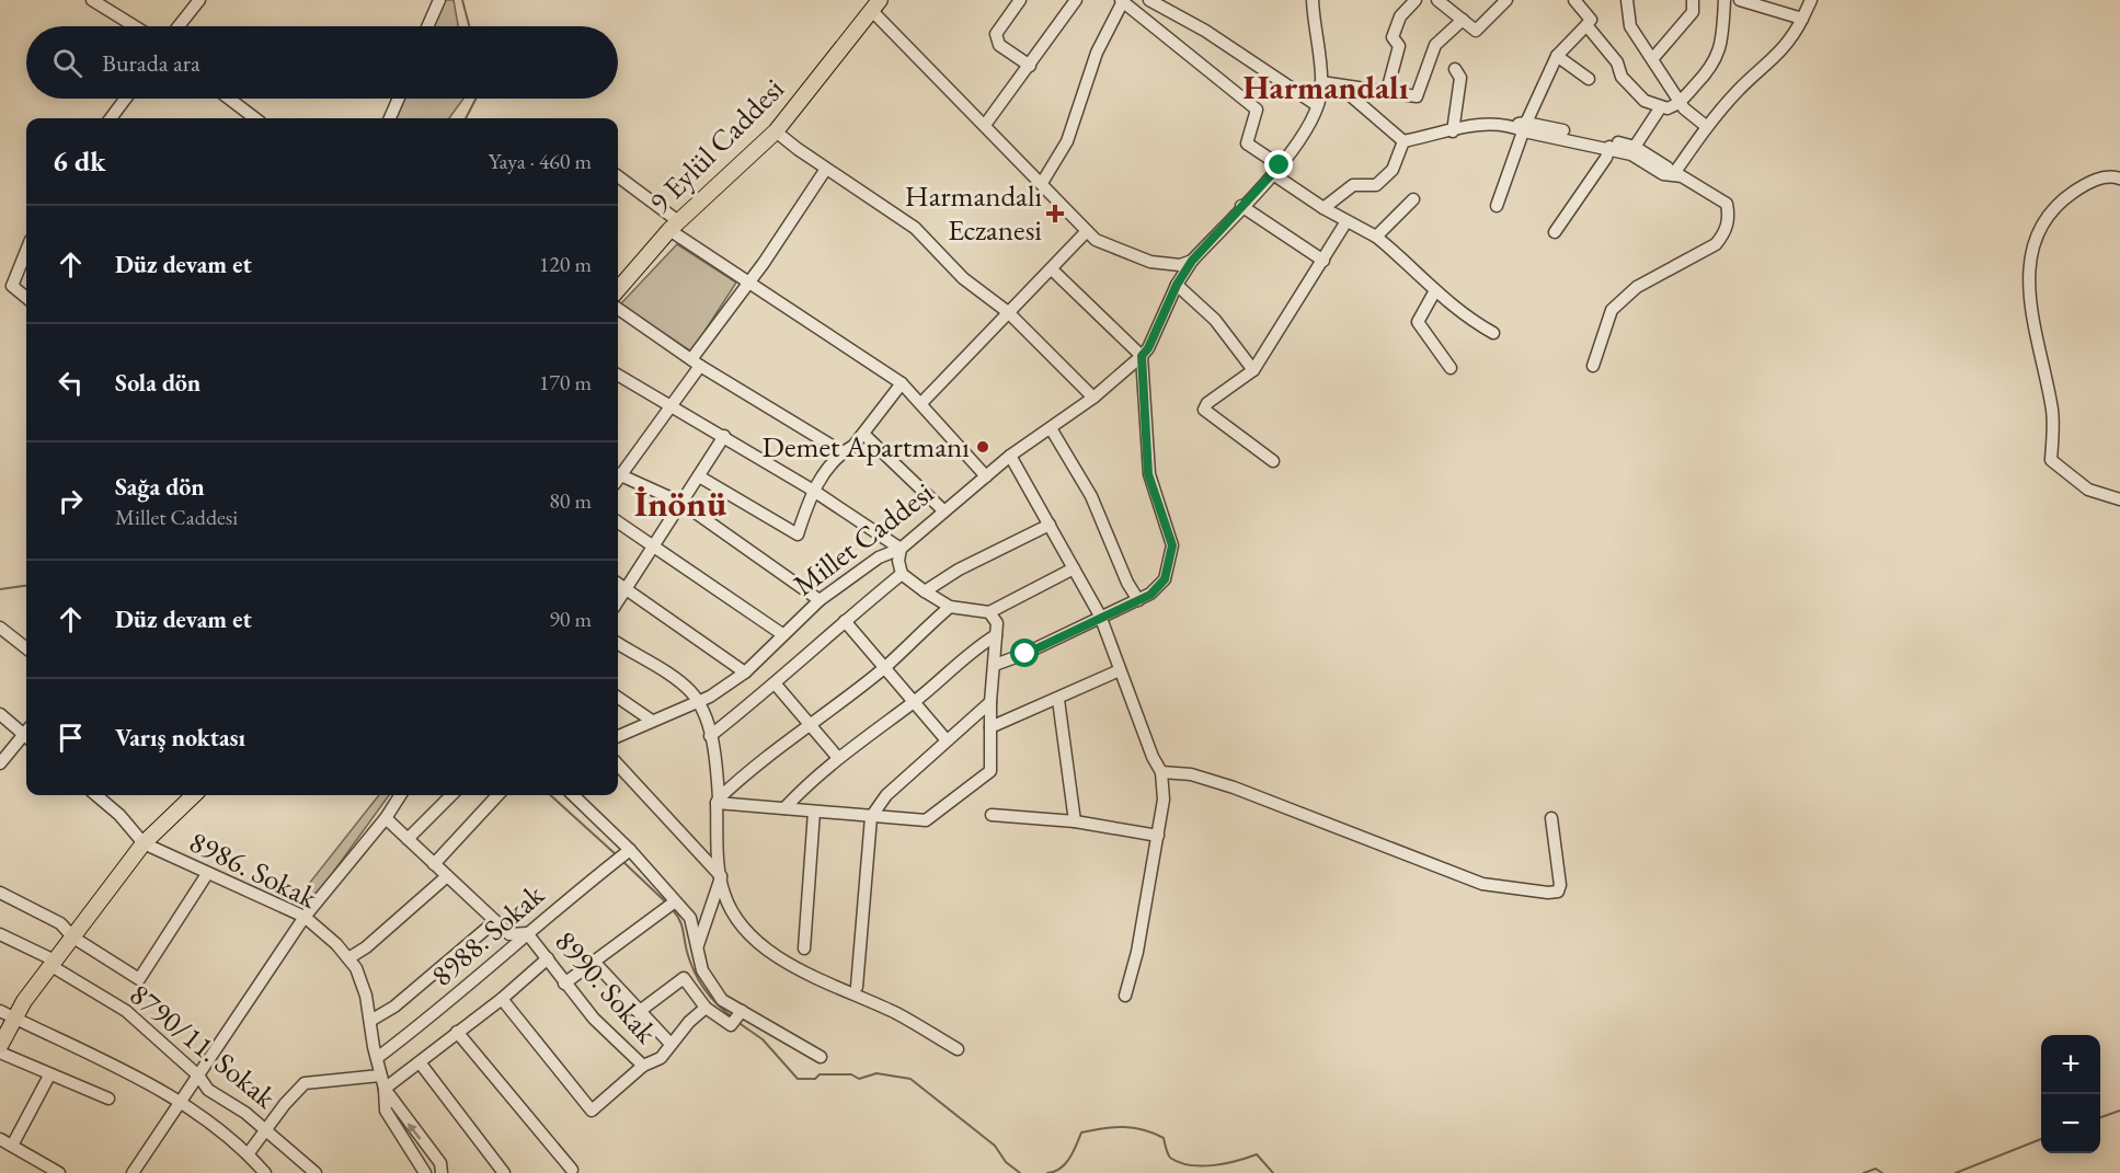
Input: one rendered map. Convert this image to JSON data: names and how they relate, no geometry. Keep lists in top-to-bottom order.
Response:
{
  "streets": {
    "main road": ["9 Eylül Caddesi"],
    "street": [
      "Millet Caddesi",
      "8986. Sokak",
      "8988. Sokak",
      "8990. Sokak",
      "8790/11. Sokak"
    ]
  },
  "crossings": [
    ["8986. Sokak", "8988. Sokak"],
    ["8988. Sokak", "8990. Sokak"]
  ],
  "districts": ["Harmandalı", "İnönü"],
  "places": {
    "health": ["Harmandalı Eczanesi"],
    "other": ["Demet Apartmanı"]
  },
  "page": {
    "search": "Burada ara",
    "heading": ["6 dk", "Yaya · 460 m"],
    "list": [
      ["Düz devam et", "120 m"],
      ["Sola dön", "170 m"],
      ["Sağa dön", "Millet Caddesi", "80 m"],
      ["Düz devam et", "90 m"],
      "Varış noktası"
    ],
    "map_buttons": ["+", "−"]
  }
}
